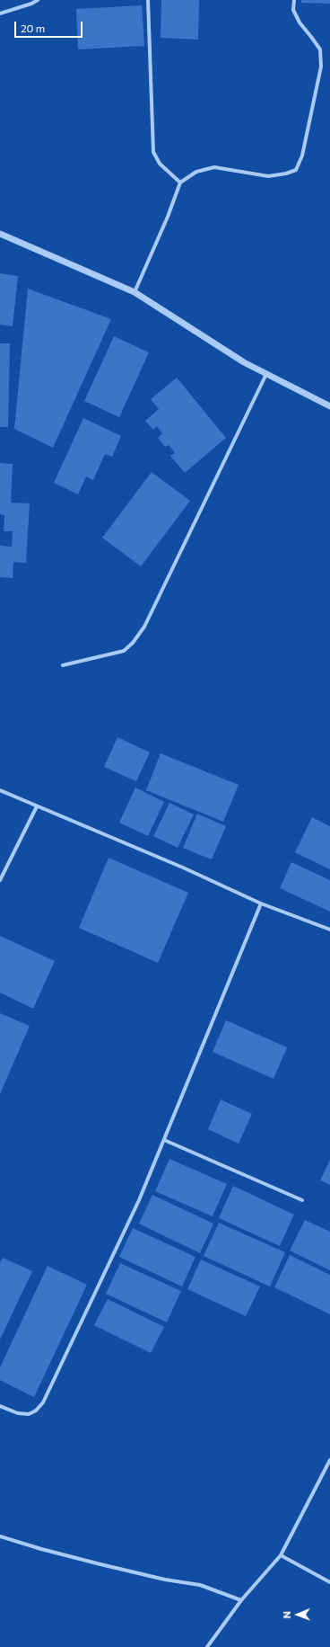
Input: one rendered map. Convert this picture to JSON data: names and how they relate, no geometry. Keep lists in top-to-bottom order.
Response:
{
  "scale_bar": "20 m",
  "north": "left"
}
